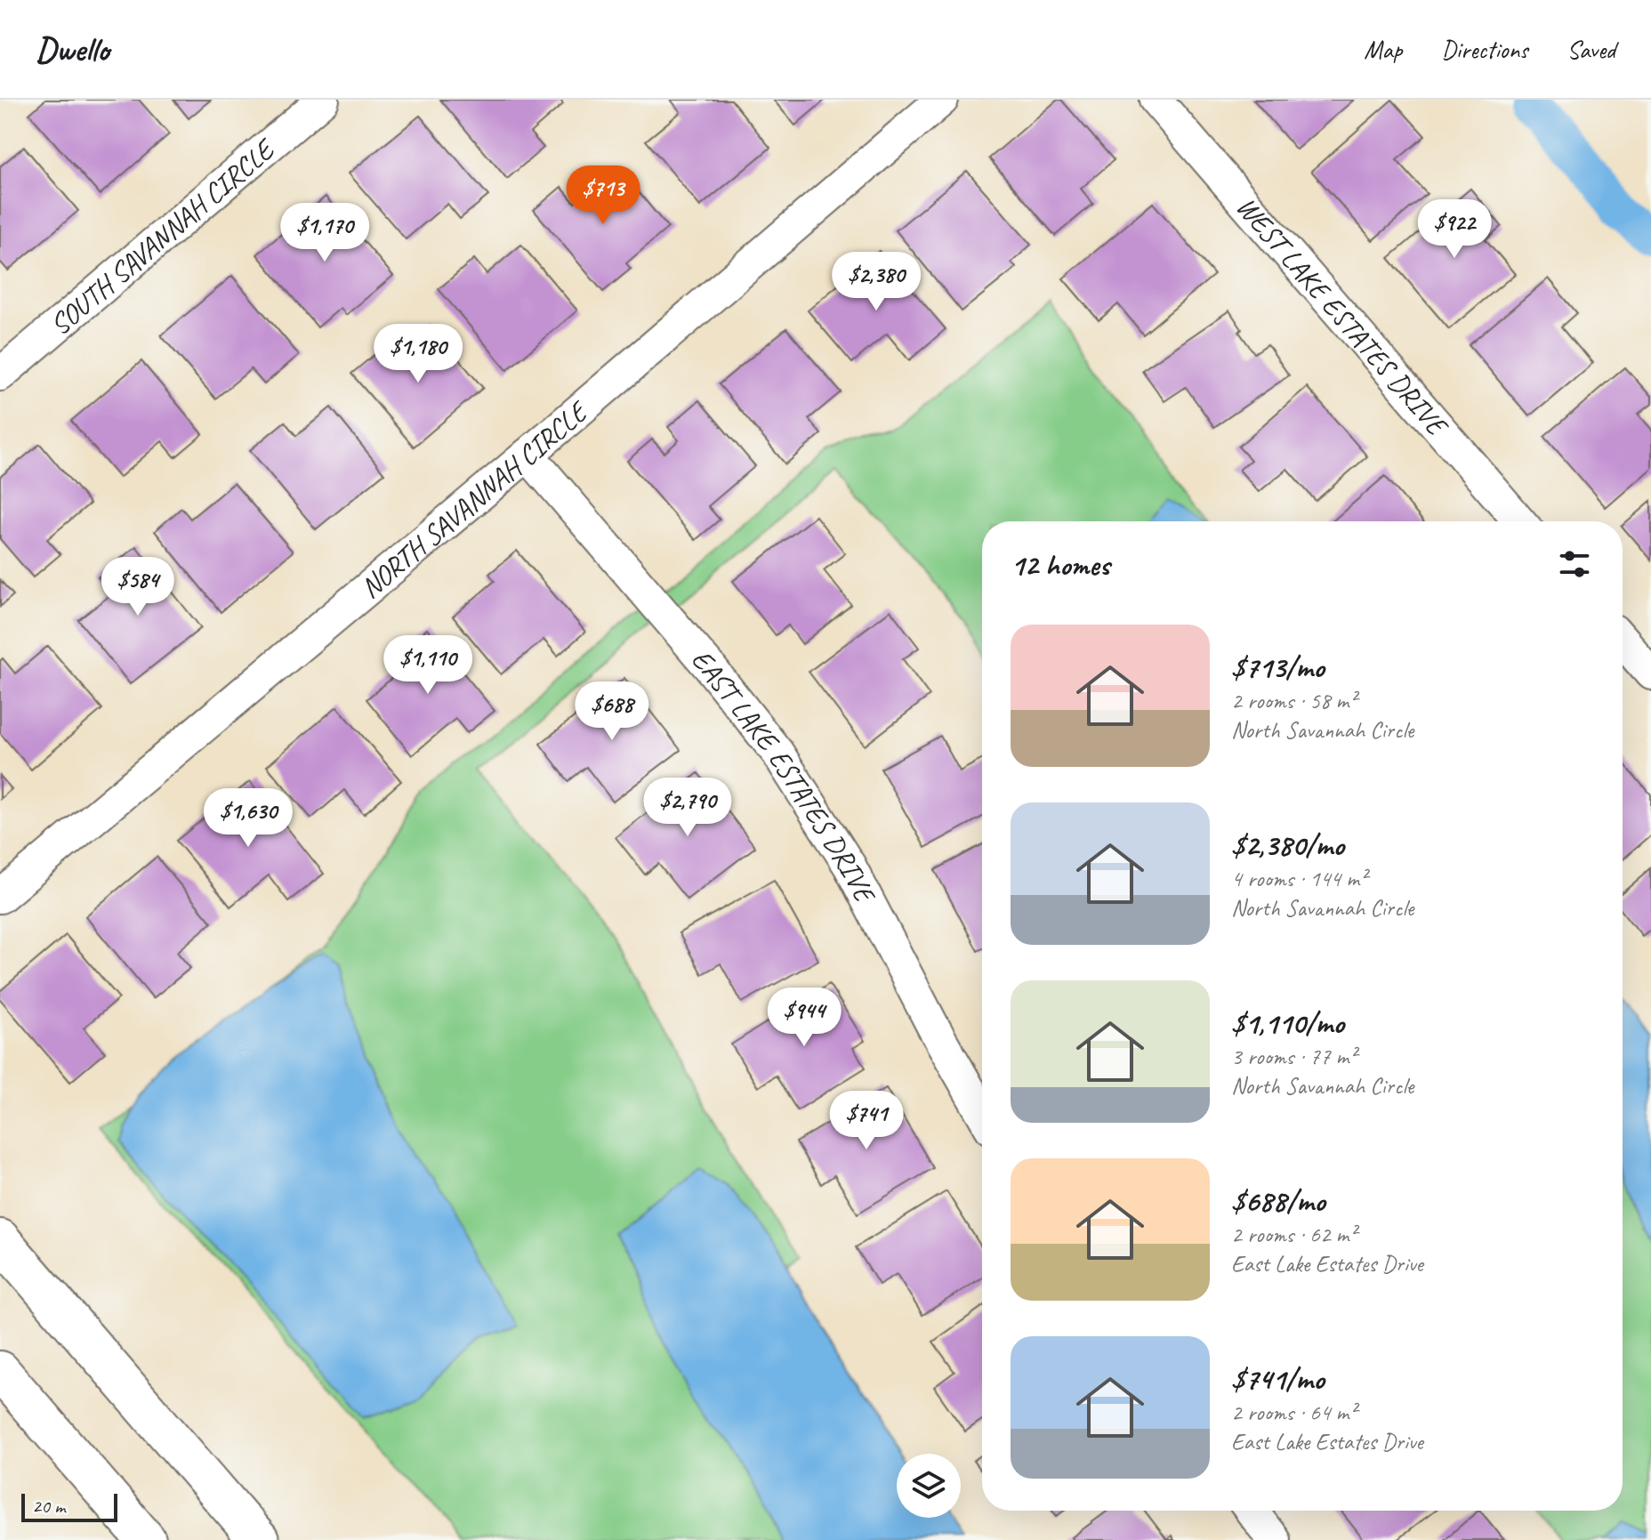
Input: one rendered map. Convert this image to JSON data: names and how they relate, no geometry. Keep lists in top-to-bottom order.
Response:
{
  "streets": {
    "street": [
      "SOUTH SAVANNAH CIRCLE",
      "WEST LAKE ESTATES DRIVE",
      "NORTH SAVANNAH CIRCLE",
      "EAST LAKE ESTATES DRIVE"
    ]
  },
  "crossings": [
    ["NORTH SAVANNAH CIRCLE", "EAST LAKE ESTATES DRIVE"]
  ],
  "scale_bar": "20 m",
  "page": {
    "header": "Dwello",
    "nav": ["Map", "Directions", "Saved"],
    "price": [
      "$713",
      "$922",
      "$1,170",
      "$2,380",
      "$1,180",
      "$584",
      "$1,110",
      "$688",
      "$2,790",
      "$1,630",
      "$944",
      "$741"
    ],
    "heading": "12 homes",
    "list": [
      {
        "name": "$713/mo",
        "note": "2 rooms · 58 m² · North Savannah Circle"
      },
      {
        "name": "$2,380/mo",
        "note": "4 rooms · 144 m² · North Savannah Circle"
      },
      {
        "name": "$1,110/mo",
        "note": "3 rooms · 77 m² · North Savannah Circle"
      },
      {
        "name": "$688/mo",
        "note": "2 rooms · 62 m² · East Lake Estates Drive"
      },
      {
        "name": "$741/mo",
        "note": "2 rooms · 64 m² · East Lake Estates Drive"
      }
    ],
    "scale": "20 m"
  }
}
